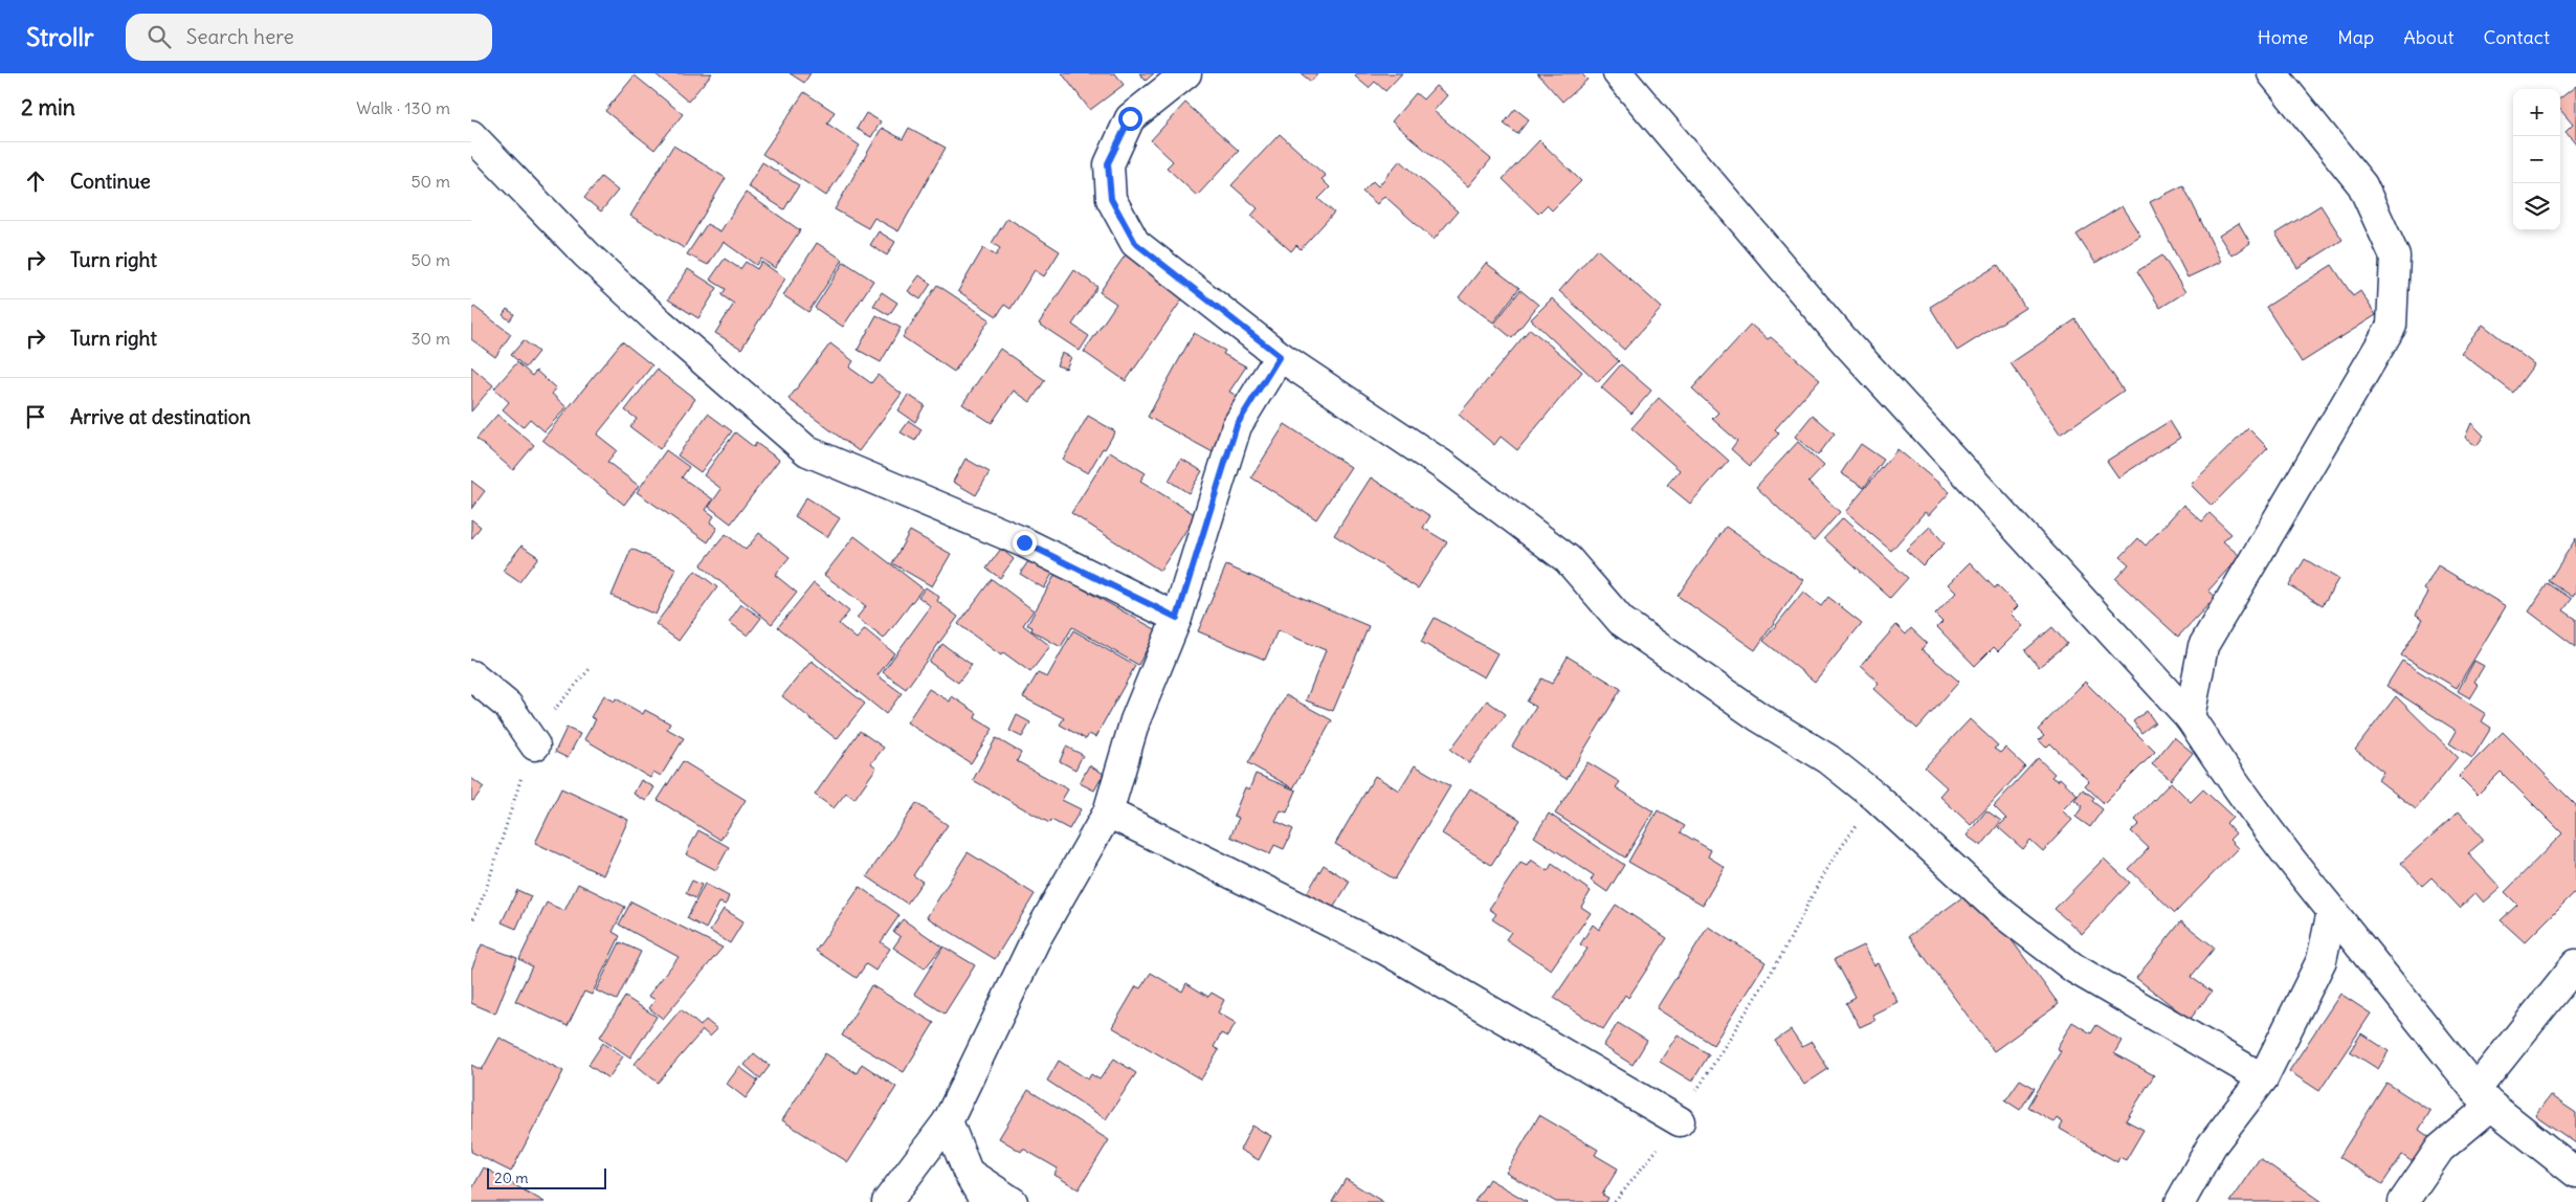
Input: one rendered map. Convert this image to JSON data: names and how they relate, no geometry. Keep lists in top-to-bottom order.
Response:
{
  "scale_bar": "20 m",
  "page": {
    "header": "Strollr",
    "search": "Search here",
    "nav": [
      "Home",
      "Map",
      "About",
      "Contact"
    ],
    "heading": ["2 min", "Walk · 130 m"],
    "map_buttons": ["+", "−"],
    "list": [
      ["Continue", "50 m"],
      ["Turn right", "50 m"],
      ["Turn right", "30 m"],
      "Arrive at destination"
    ],
    "scale": "20 m"
  }
}
